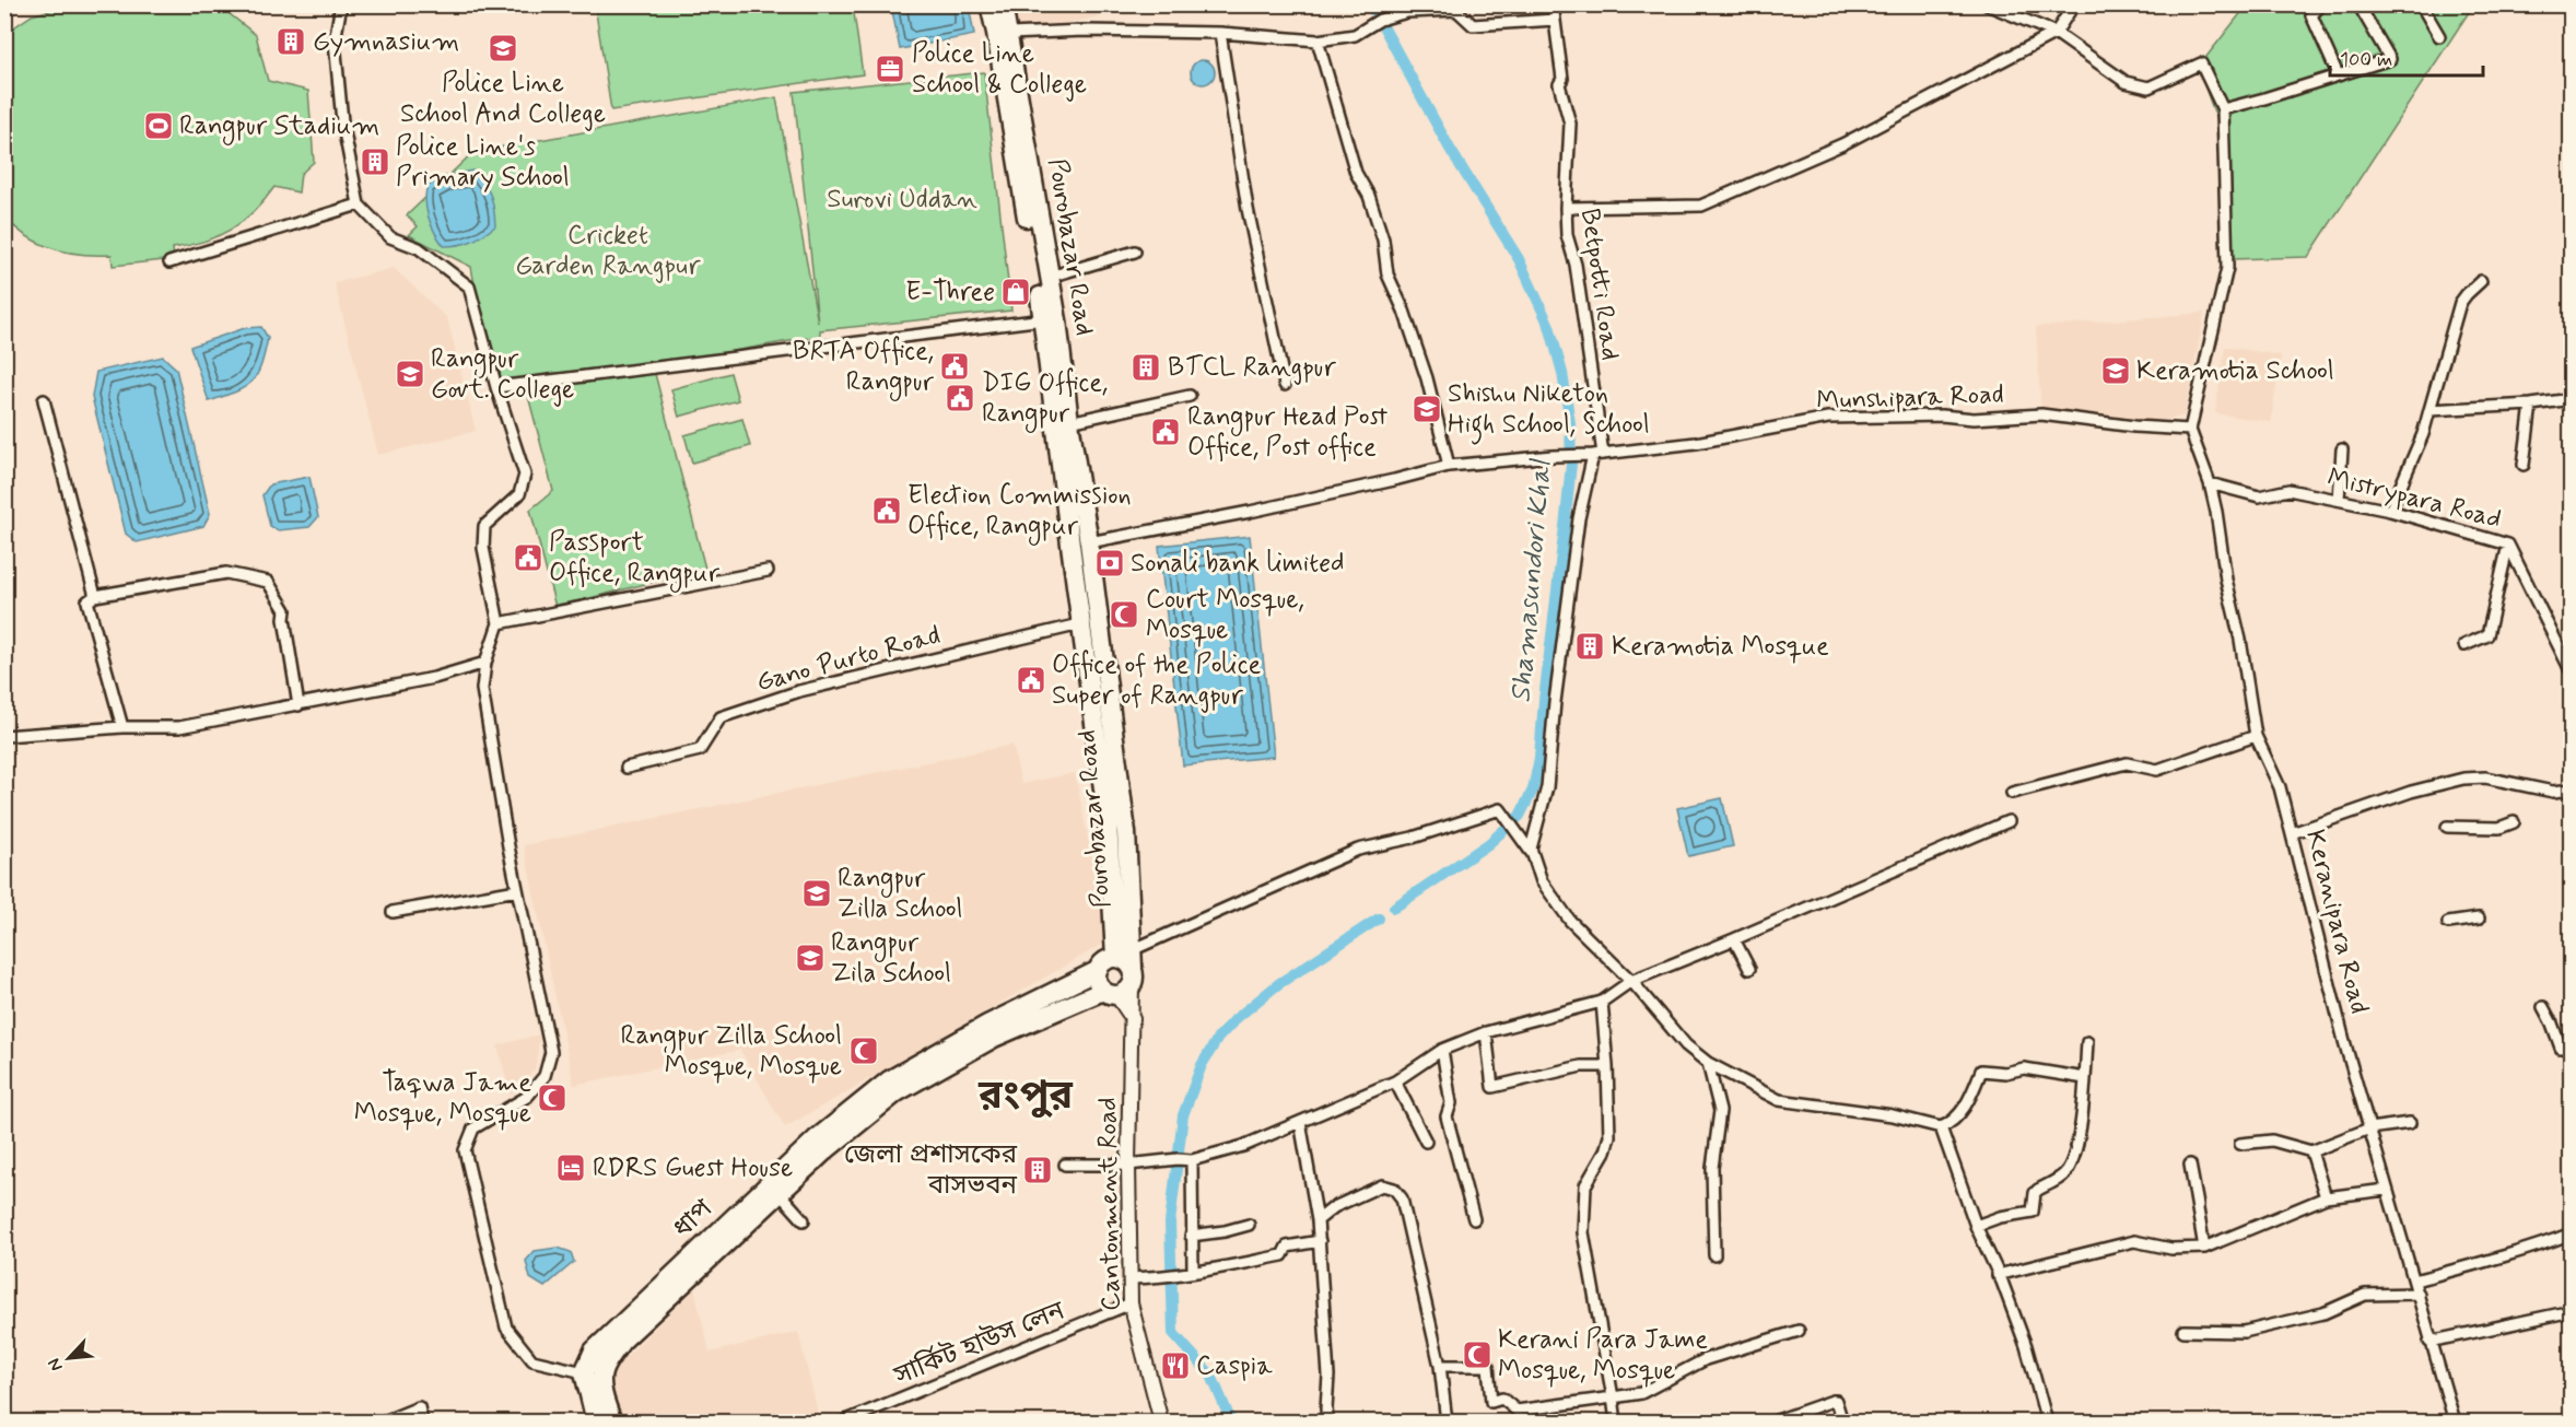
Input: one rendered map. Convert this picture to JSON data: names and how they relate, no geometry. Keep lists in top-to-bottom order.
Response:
{
  "streets": {
    "highway": ["Pourobazar Road", "ধাপ"],
    "main road": ["Cantonment Road"],
    "street": [
      "Betpotti Road",
      "Munshipara Road",
      "Mistrypara Road",
      "Gano Purto Road",
      "Keranipara Road",
      "সার্কিট হাউস লেন"
    ]
  },
  "crossings": [
    ["Pourobazar Road", "Munshipara Road"],
    ["Pourobazar Road", "Gano Purto Road"],
    ["Pourobazar Road", "Cantonment Road"],
    ["Pourobazar Road", "ধাপ"],
    ["Betpotti Road", "Munshipara Road"],
    ["Munshipara Road", "Keranipara Road"],
    ["Mistrypara Road", "Keranipara Road"],
    ["Cantonment Road", "ধাপ"],
    ["Cantonment Road", "সার্কিট হাউস লেন"]
  ],
  "districts": ["রংপুর"],
  "water": ["Shamasundori Khal"],
  "parks": ["Surovi Uddan", "Cricket Garden Rangpur"],
  "places": {
    "building": [
      "Gymnasium",
      "Police Line's Primary School",
      "BTCL Rangpur",
      "Keramotia Mosque",
      "জেলা প্রশাসকের বাসভবন"
    ],
    "school or university": [
      "Police Line School And College",
      "Keramotia School",
      "Rangpur Govt. College",
      "Shishu Niketon High School, School",
      "Rangpur Zilla School",
      "Rangpur Zila School"
    ],
    "office": ["Police Line School & College"],
    "sports": ["Rangpur Stadium"],
    "shop": ["E-Three"],
    "public building": [
      "BRTA Office, Rangpur",
      "DIG Office, Rangpur",
      "Rangpur Head Post Office, Post office",
      "Election Commission Office, Rangpur",
      "Passport Office, Rangpur",
      "Office of the Police Super of Rangpur"
    ],
    "bank": ["Sonali bank limited"],
    "mosque": [
      "Court Mosque, Mosque",
      "Rangpur Zilla School Mosque, Mosque",
      "Taqwa Jame Mosque, Mosque",
      "Kerani Para Jame Mosque, Mosque"
    ],
    "hotel": ["RDRS Guest House"],
    "restaurant": ["Caspia"]
  },
  "scale_bar": "100 m",
  "north": "bottom left"
}
